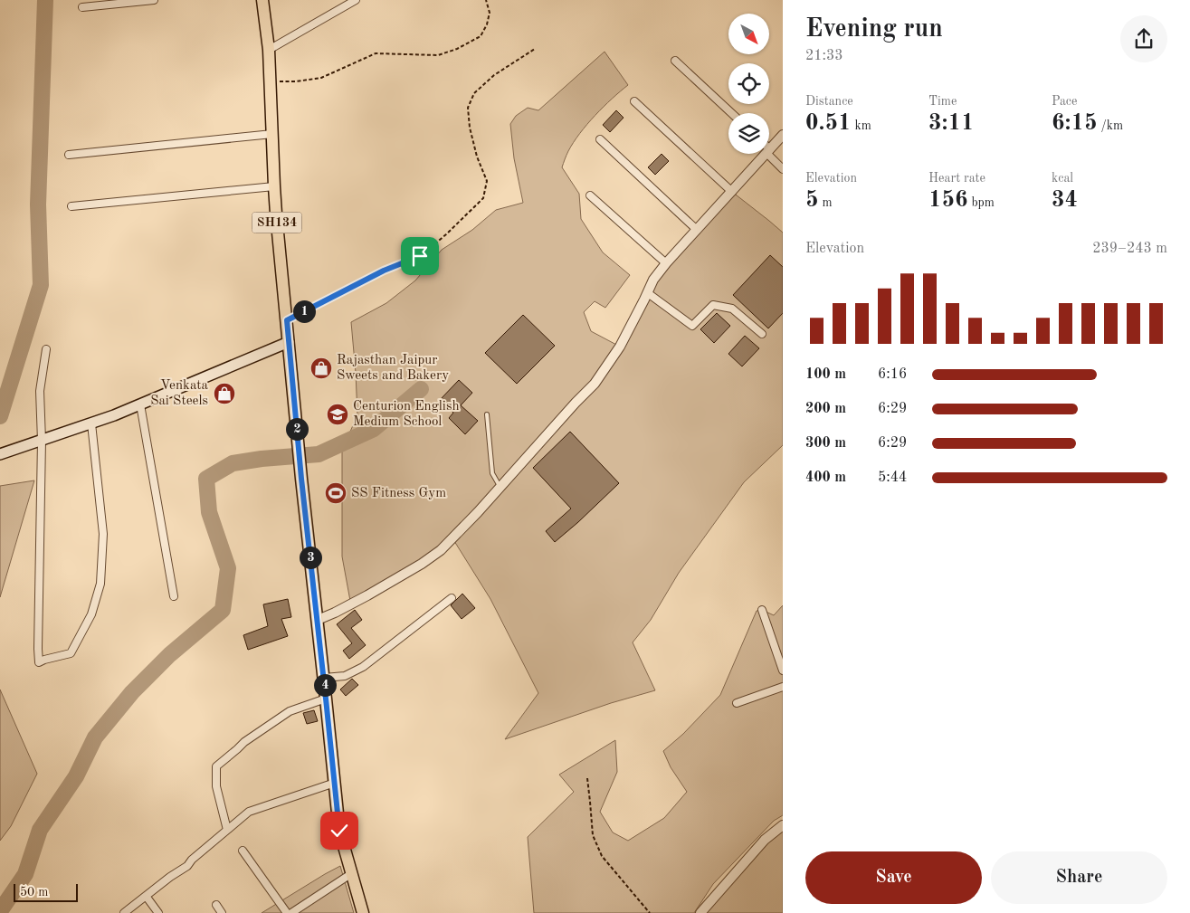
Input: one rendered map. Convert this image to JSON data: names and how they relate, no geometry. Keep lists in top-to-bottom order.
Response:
{
  "streets": {
    "main road": ["SH134"]
  },
  "places": {
    "shop": ["Rajasthan Jaipur Sweets and Bakery", "Venkata Sai Steels"],
    "school or university": ["Centurion English Medium School"],
    "sports": ["SS Fitness Gym"]
  },
  "scale_bar": "50 m",
  "north": "bottom right",
  "page": {
    "heading": ["Evening run", "21:33"],
    "stats": [
      ["Distance", "0.51 km"],
      ["Time", "3:11"],
      ["Pace", "6:15 /km"],
      ["Elevation", "5 m"],
      ["Heart rate", "156 bpm"],
      ["kcal", "34"]
    ],
    "chart": ["Elevation", "239–243 m"],
    "pins": [
      "1",
      "2",
      "3",
      "4"
    ],
    "list": [
      {
        "name": "100 m",
        "note": "6:16"
      },
      {
        "name": "200 m",
        "note": "6:29"
      },
      {
        "name": "300 m",
        "note": "6:29"
      },
      {
        "name": "400 m",
        "note": "5:44"
      }
    ],
    "buttons": ["Save", "Share"],
    "scale": "50 m"
  }
}
